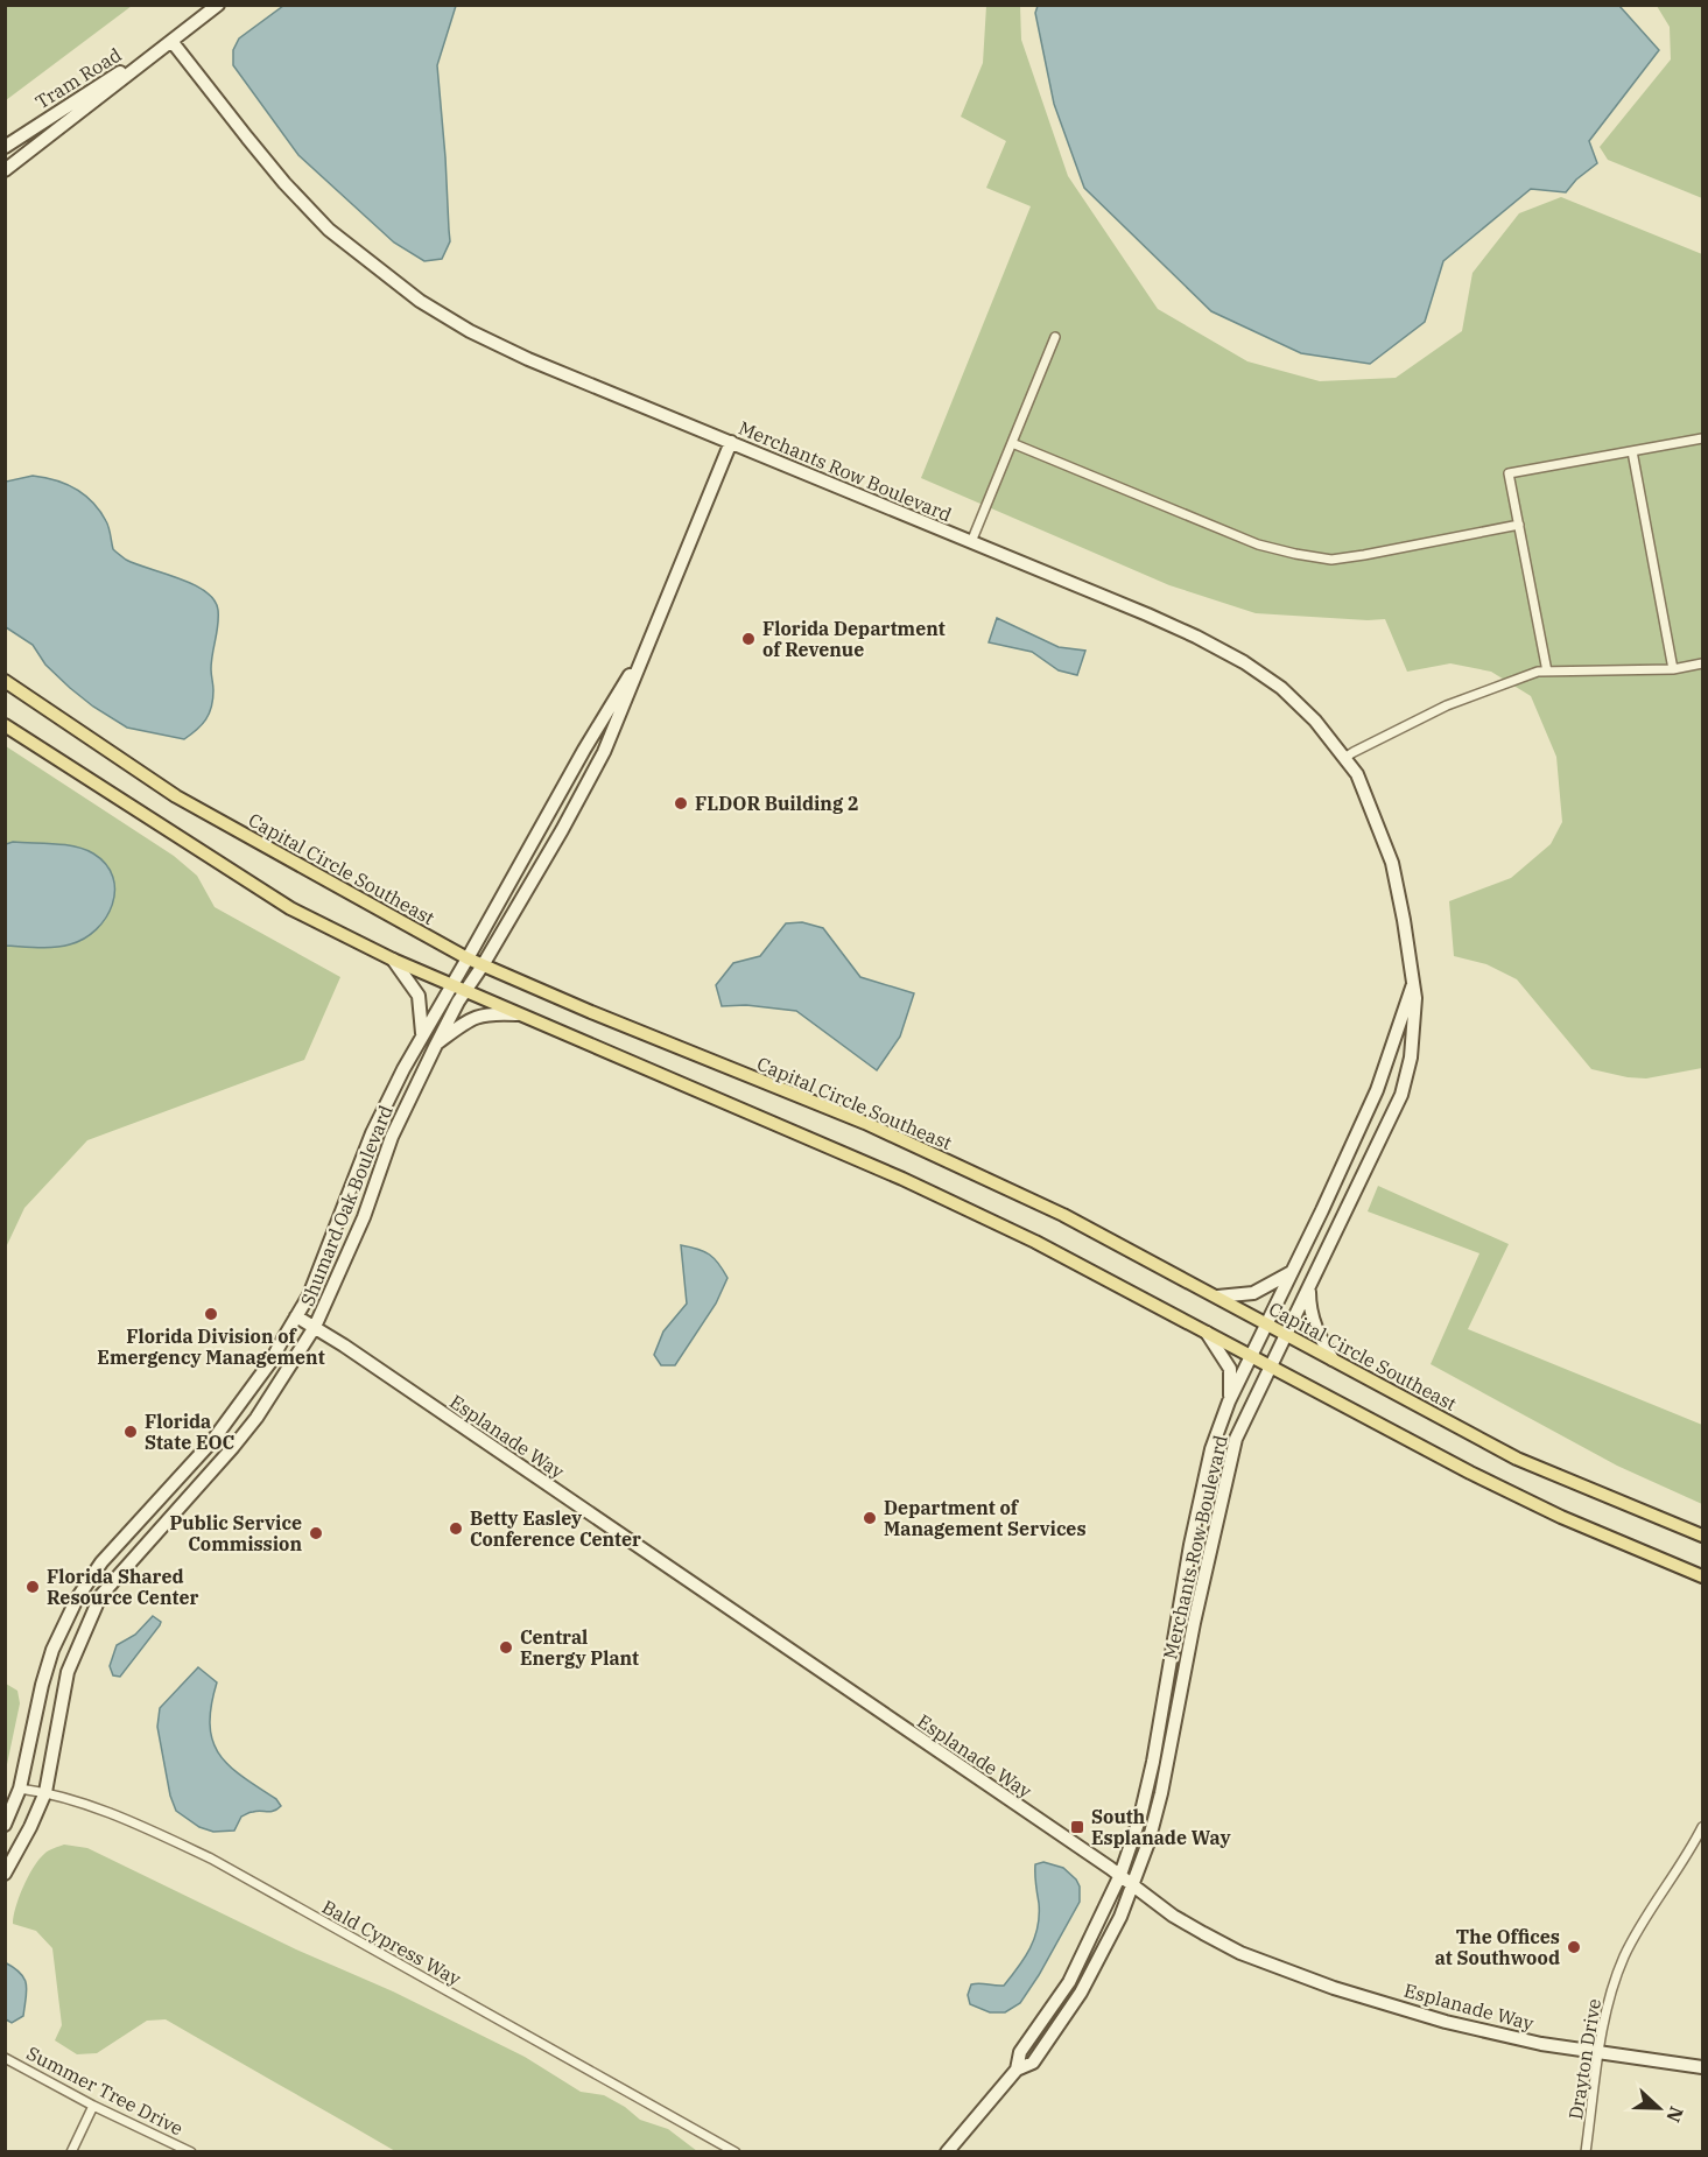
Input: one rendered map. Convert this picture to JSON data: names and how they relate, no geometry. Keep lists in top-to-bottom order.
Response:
{
  "streets": {
    "main road": ["Capital Circle Southeast"],
    "street": [
      "Tram Road",
      "Merchants Row Boulevard",
      "Shumard Oak Boulevard",
      "Esplanade Way",
      "Bald Cypress Way",
      "Drayton Drive",
      "Summer Tree Drive"
    ]
  },
  "crossings": [
    ["Tram Road", "Merchants Row Boulevard"],
    ["Merchants Row Boulevard", "Capital Circle Southeast"],
    ["Merchants Row Boulevard", "Shumard Oak Boulevard"],
    ["Merchants Row Boulevard", "Esplanade Way"],
    ["Capital Circle Southeast", "Shumard Oak Boulevard"],
    ["Shumard Oak Boulevard", "Esplanade Way"],
    ["Shumard Oak Boulevard", "Bald Cypress Way"],
    ["Esplanade Way", "Drayton Drive"]
  ],
  "places": {
    "other": [
      "Florida Department of Revenue",
      "FLDOR Building 2",
      "Florida Division of Emergency Management",
      "Florida State EOC",
      "Department of Management Services",
      "Betty Easley Conference Center",
      "Public Service Commission",
      "Florida Shared Resource Center",
      "Central Energy Plant",
      "The Offices at Southwood"
    ],
    "transit": ["South Esplanade Way"]
  },
  "north": "right"
}
